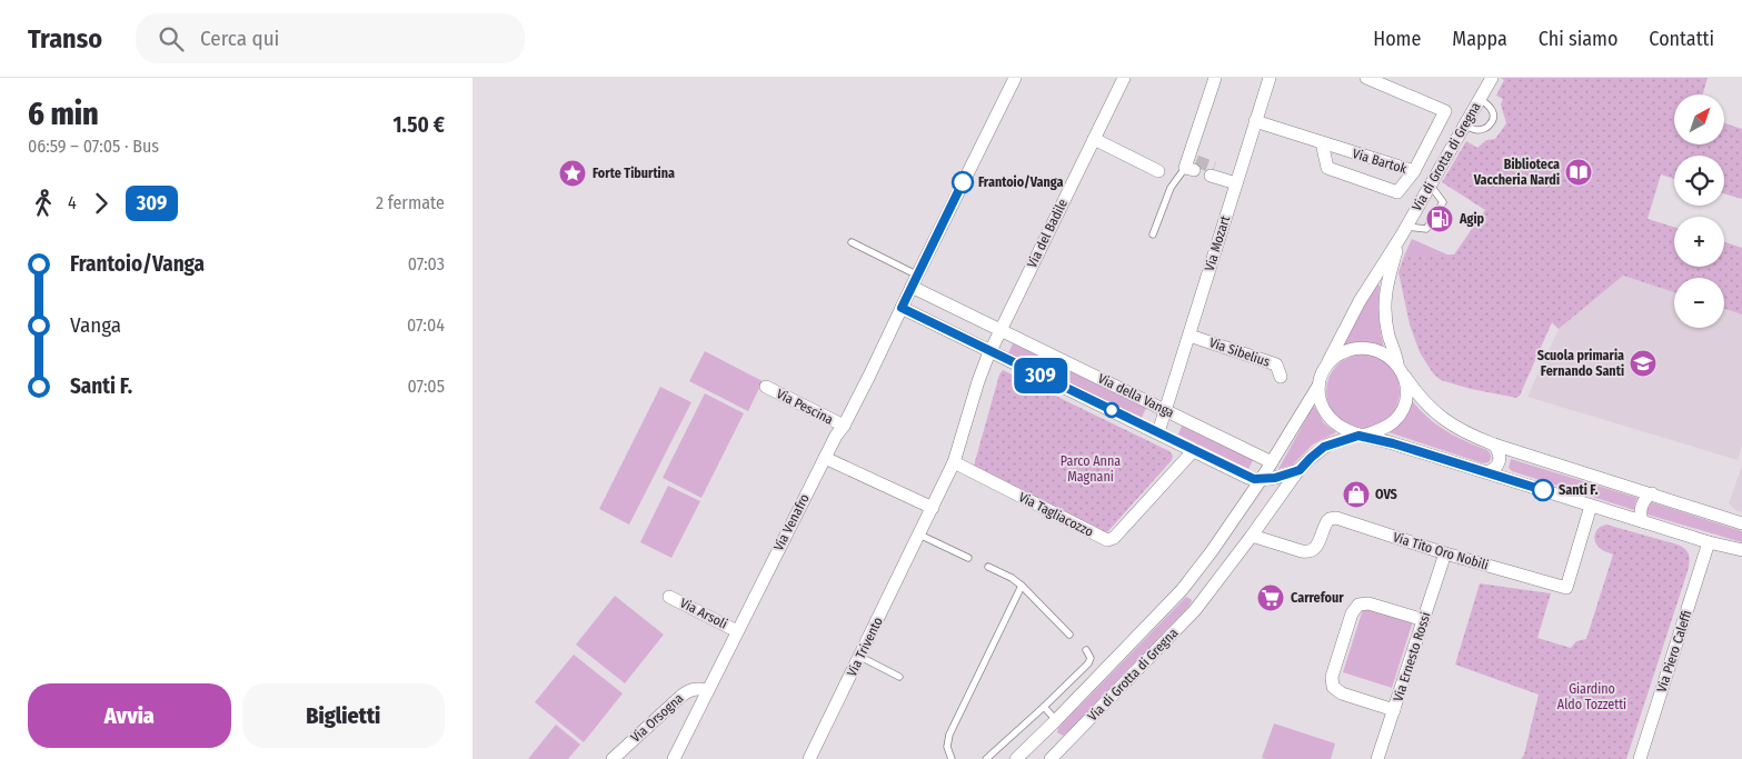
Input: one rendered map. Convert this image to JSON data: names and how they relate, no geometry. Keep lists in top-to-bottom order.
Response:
{
  "streets": {
    "street": [
      "Via di Grotta di Gregna",
      "Via Bartok",
      "Via del Badile",
      "Via Mozart",
      "Via Sibelius",
      "Via della Vanga",
      "Via Pescina",
      "Via Tagliacozzo",
      "Via Venafro",
      "Via Tito Oro Nobili",
      "Via Arsoli",
      "Via Trivento",
      "Via Piero Caleffi",
      "Via Ernesto Rossi",
      "Via Orsogna"
    ]
  },
  "crossings": [
    ["Via di Grotta di Gregna", "Via della Vanga"],
    ["Via di Grotta di Gregna", "Via Tito Oro Nobili"],
    ["Via Bartok", "Via Mozart"],
    ["Via del Badile", "Via della Vanga"],
    ["Via del Badile", "Via Trivento"],
    ["Via Mozart", "Via Sibelius"],
    ["Via Mozart", "Via della Vanga"],
    ["Via della Vanga", "Via Tagliacozzo"],
    ["Via della Vanga", "Via Venafro"],
    ["Via Pescina", "Via Venafro"],
    ["Via Tagliacozzo", "Via Trivento"],
    ["Via Venafro", "Via Arsoli"],
    ["Via Venafro", "Via Orsogna"],
    ["Via Tito Oro Nobili", "Via Ernesto Rossi"]
  ],
  "parks": ["Parco Anna Magnani", "Giardino Aldo Tozzetti"],
  "places": {
    "library": ["Biblioteca Vaccheria Nardi"],
    "place": ["Forte Tiburtina"],
    "other": ["Frantoio/Vanga", "Santi F."],
    "fuel station": ["Agip"],
    "school or university": ["Scuola primaria Fernando Santi"],
    "shop": ["OVS"],
    "supermarket": ["Carrefour"]
  },
  "lines": ["bus line 309"],
  "north": "top right",
  "page": {
    "header": "Transo",
    "search": "Cerca qui",
    "nav": [
      "Home",
      "Mappa",
      "Chi siamo",
      "Contatti"
    ],
    "heading": ["6 min", "06:59 – 07:05 · Bus", "1.50 €"],
    "on_map": "309",
    "map_buttons": ["+", "−"],
    "legs": ["4", "309", "2 fermate"],
    "list": [
      {
        "name": "Frantoio/Vanga",
        "value": "07:03"
      },
      {
        "name": "Vanga",
        "value": "07:04"
      },
      {
        "name": "Santi F.",
        "value": "07:05"
      }
    ],
    "buttons": ["Avvia", "Biglietti"]
  }
}
